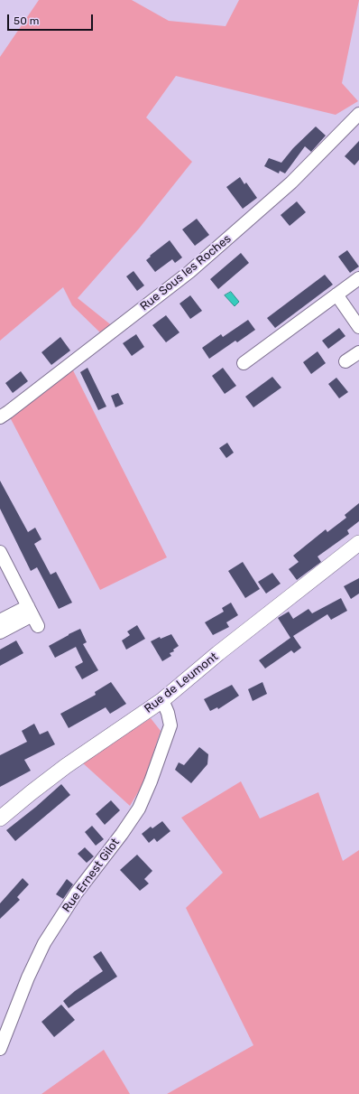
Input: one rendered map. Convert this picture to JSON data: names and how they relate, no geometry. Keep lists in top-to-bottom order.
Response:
{
  "streets": {
    "street": ["Rue Sous les Roches", "Rue de Leumont", "Rue Ernest Gilot"]
  },
  "crossings": [
    ["Rue de Leumont", "Rue Ernest Gilot"]
  ],
  "scale_bar": "50 m"
}
